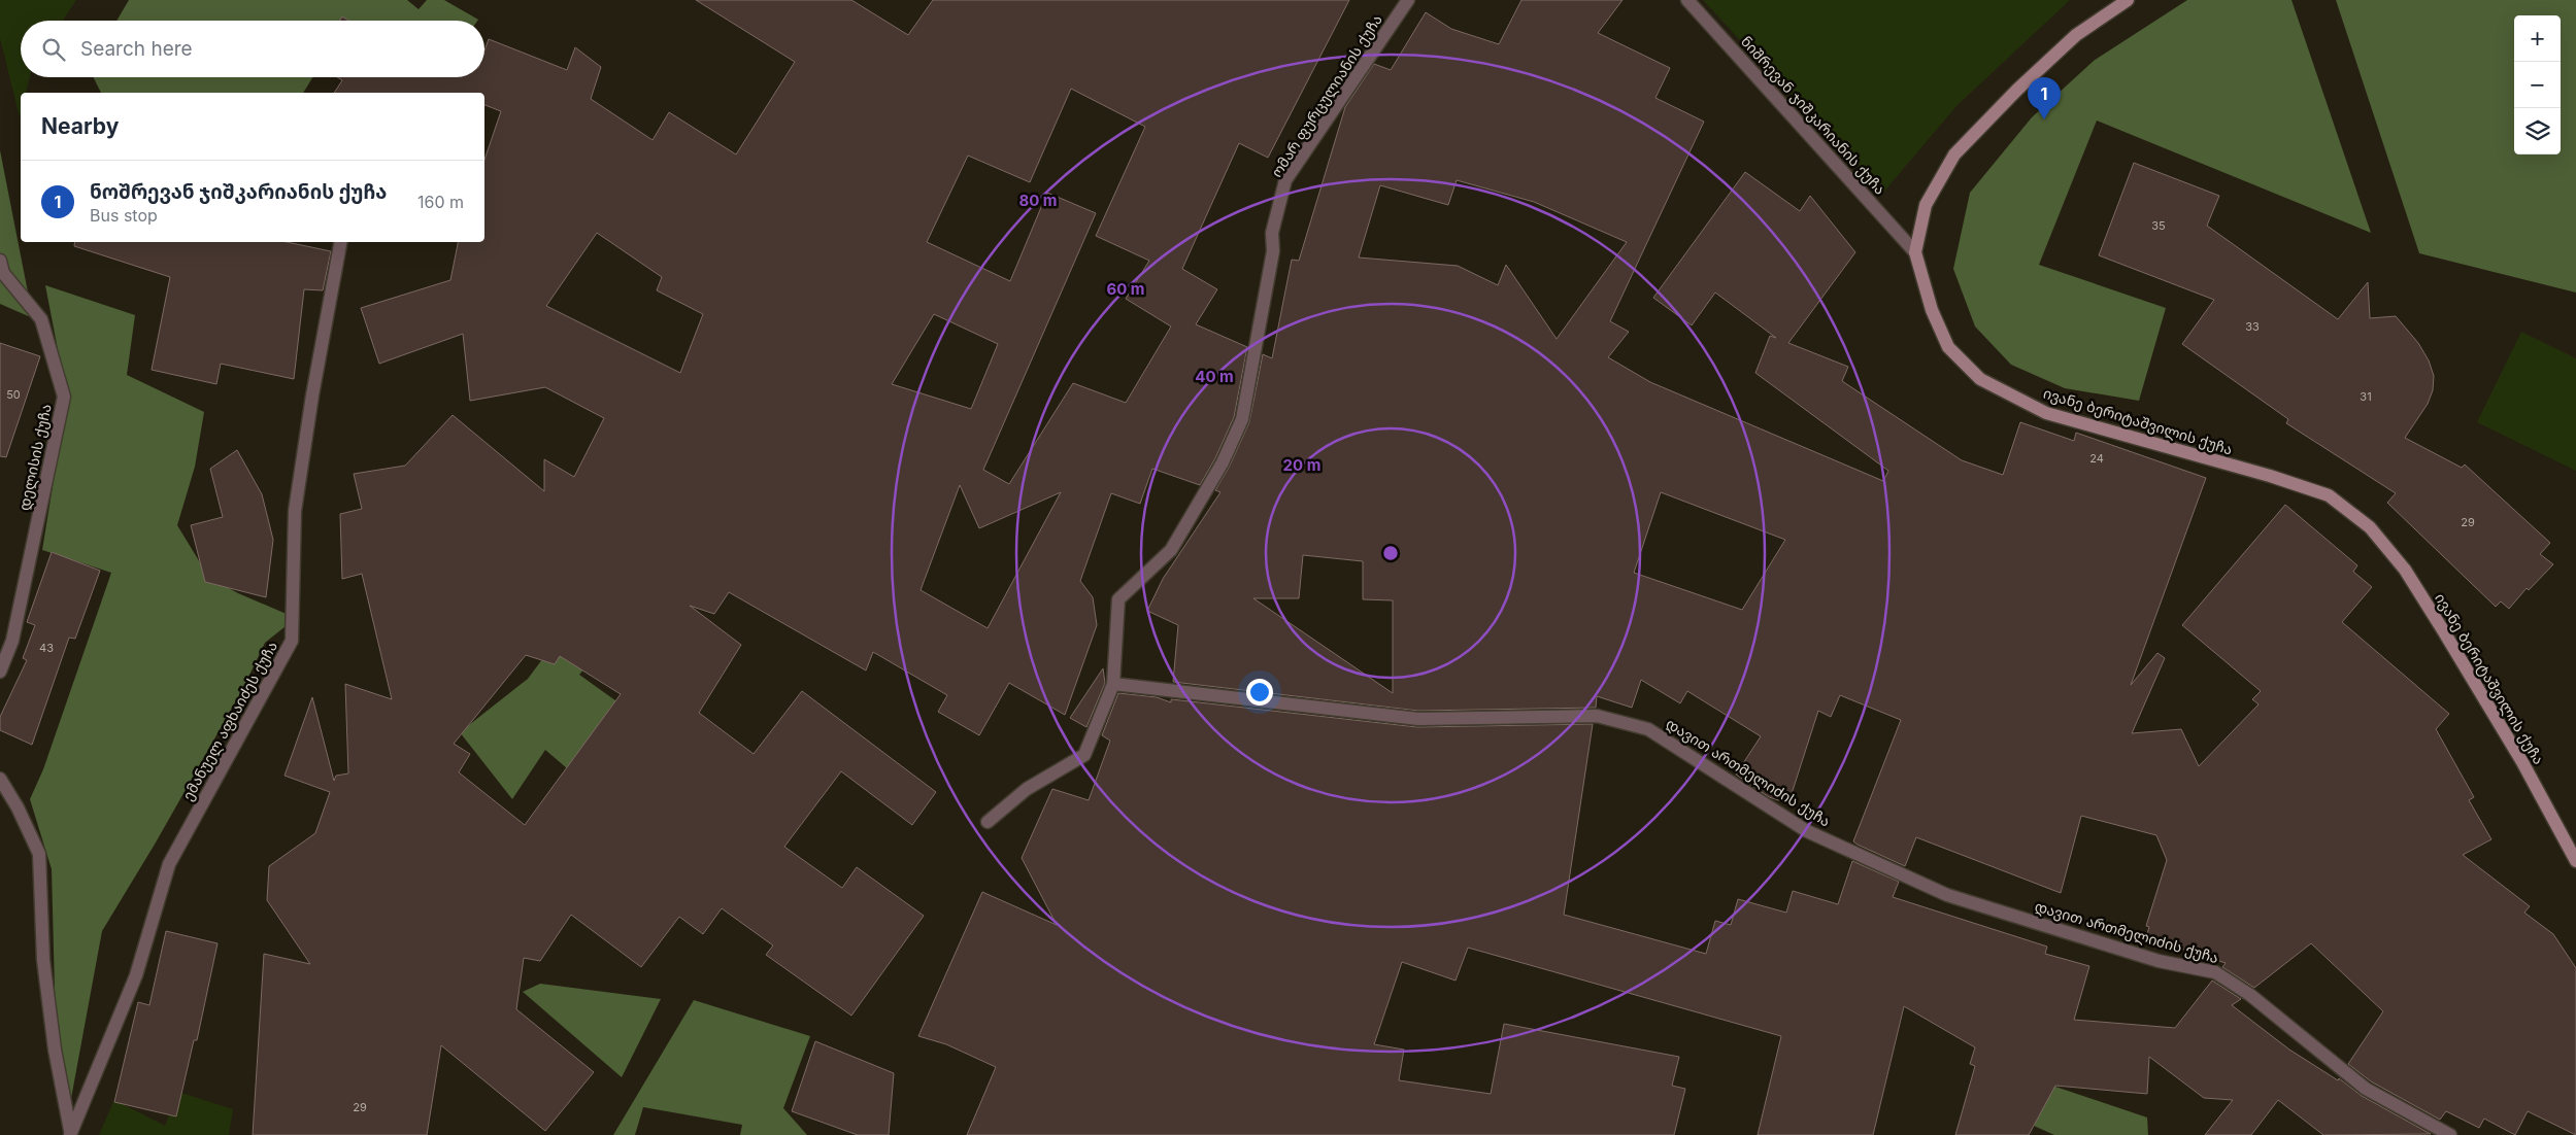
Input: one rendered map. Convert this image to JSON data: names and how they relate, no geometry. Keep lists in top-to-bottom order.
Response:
{
  "streets": {
    "main road": ["ივანე ბერიტაშვილის ქუჩა"],
    "street": [
      "ომარ ფურცულიანის ქუჩა",
      "ნიშრევან ჯიშკარიანის ქუჩა",
      "დელისის ქუჩა",
      "ემანუელ აფხაიძეს ქუჩა",
      "დავით ართმელიძის ქუჩა"
    ]
  },
  "crossings": [
    ["ომარ ფურცულიანის ქუჩა", "დავით ართმელიძის ქუჩა"],
    ["ნიშრევან ჯიშკარიანის ქუჩა", "ივანე ბერიტაშვილის ქუჩა"]
  ],
  "house_numbers": [
    "35",
    "33",
    "50",
    "31",
    "24",
    "29",
    "43",
    "29"
  ],
  "page": {
    "map_buttons": ["+", "−"],
    "search": "Search here",
    "pins": "1",
    "heading": "Nearby",
    "list": [
      {
        "mark": "1",
        "name": "ნოშრევან ჯიშკარიანის ქუჩა",
        "note": "Bus stop",
        "value": "160 m"
      }
    ]
  },
  "rings": [
    "80 m",
    "60 m",
    "40 m",
    "20 m"
  ]
}
